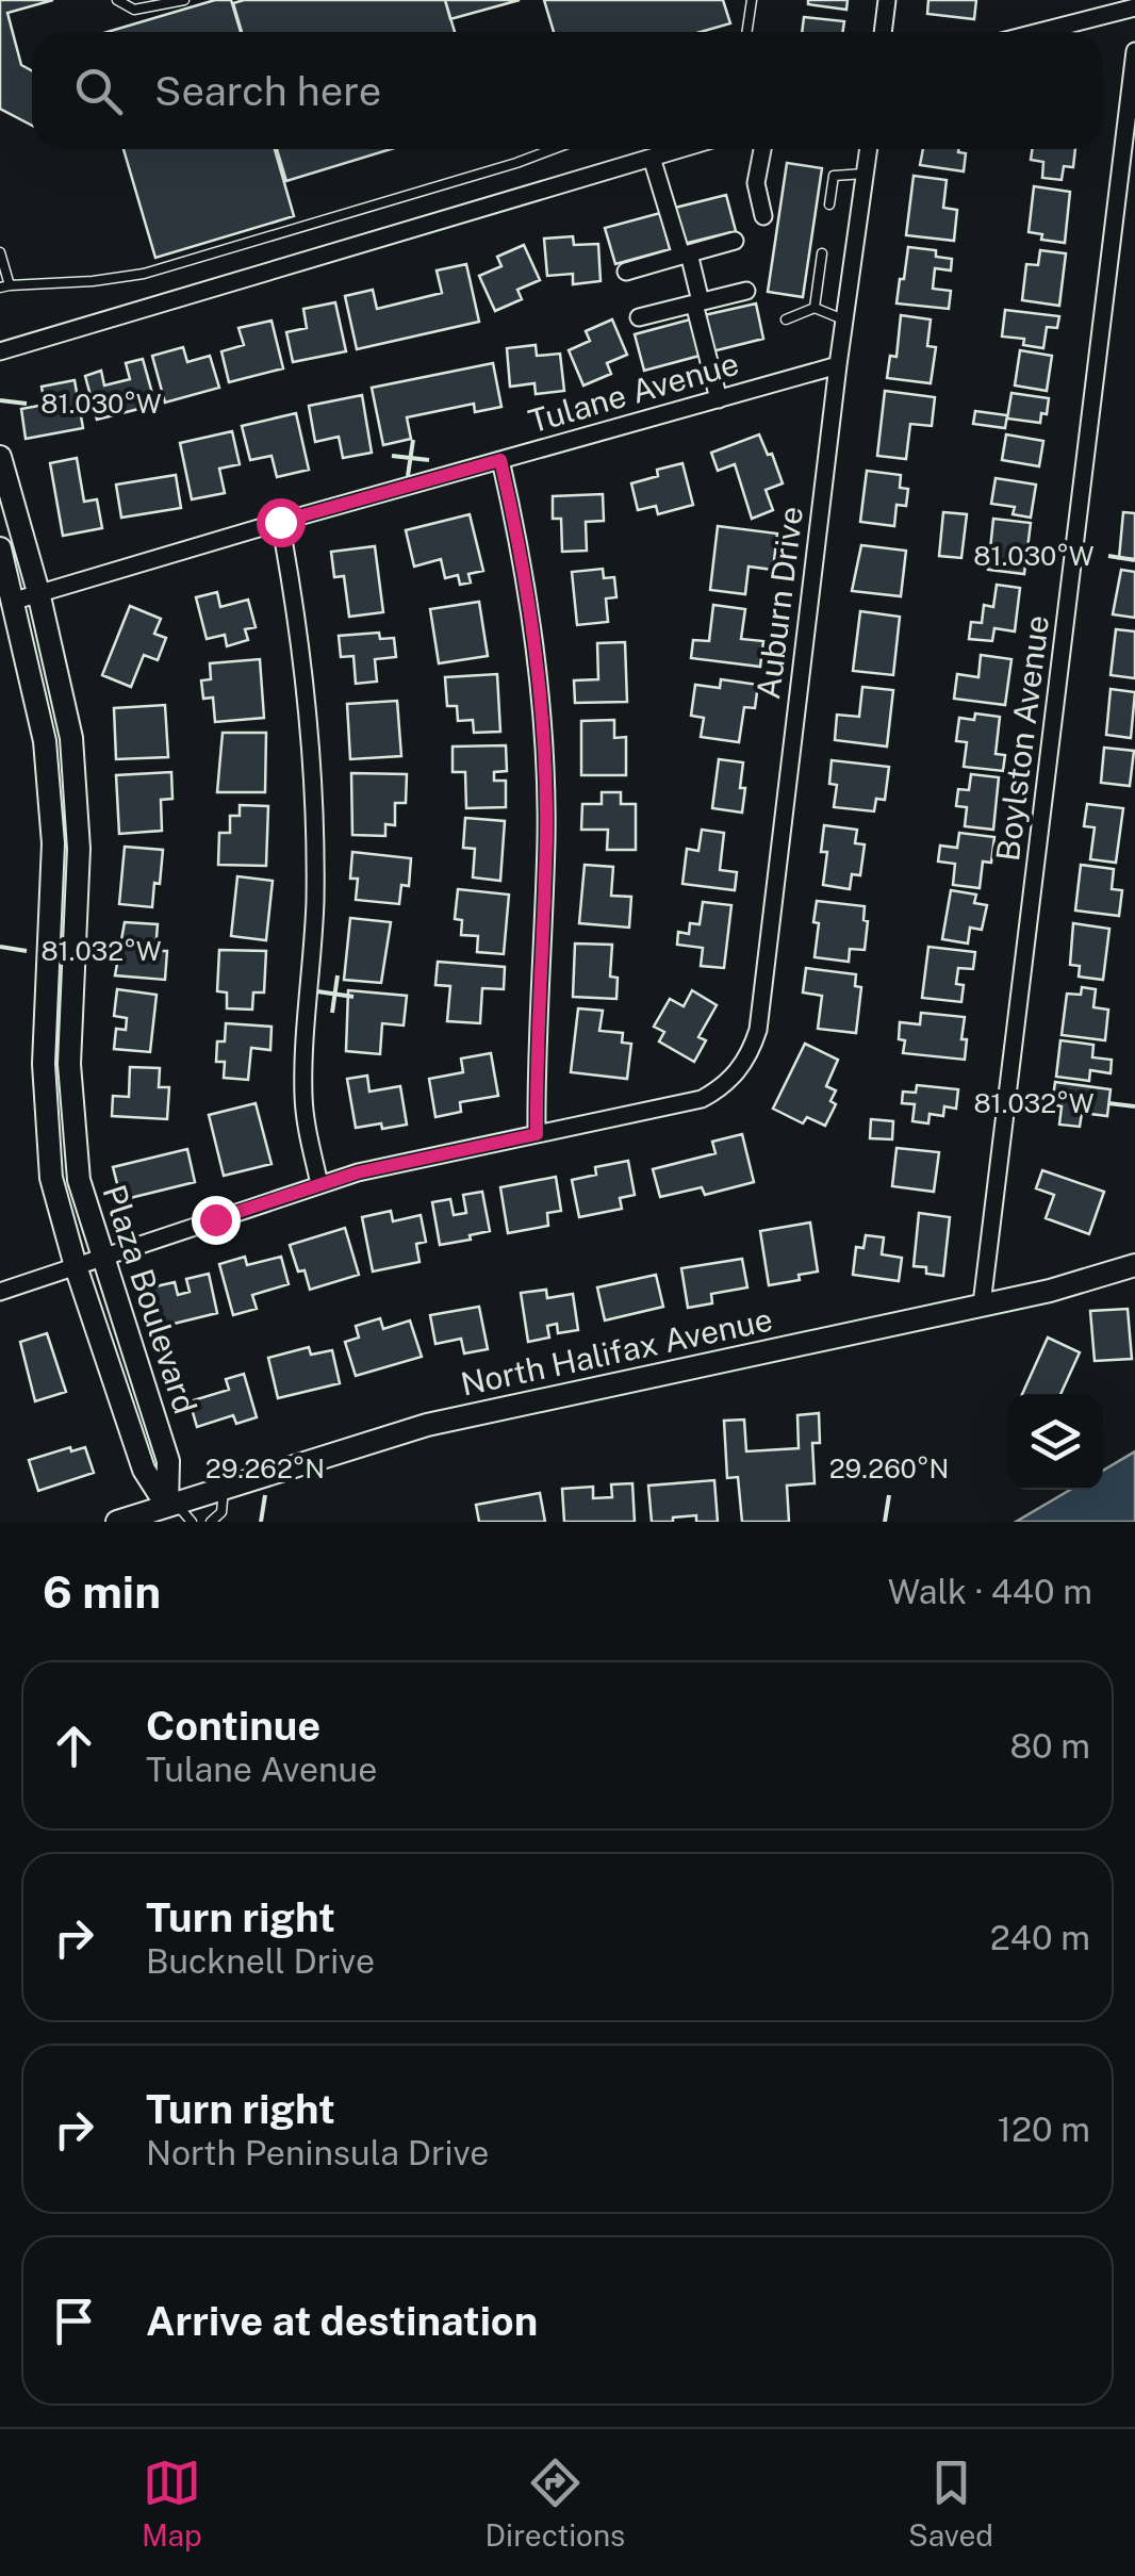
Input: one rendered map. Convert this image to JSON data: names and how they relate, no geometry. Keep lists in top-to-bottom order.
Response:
{
  "streets": {
    "street": [
      "Tulane Avenue",
      "Auburn Drive",
      "Boylston Avenue",
      "Plaza Boulevard",
      "North Halifax Avenue"
    ]
  },
  "crossings": [
    ["Tulane Avenue", "Auburn Drive"],
    ["Tulane Avenue", "Plaza Boulevard"],
    ["Boylston Avenue", "North Halifax Avenue"],
    ["Plaza Boulevard", "North Halifax Avenue"]
  ],
  "page": {
    "search": "Search here",
    "heading": ["6 min", "Walk · 440 m"],
    "list": [
      ["Continue", "Tulane Avenue", "80 m"],
      ["Turn right", "Bucknell Drive", "240 m"],
      ["Turn right", "North Peninsula Drive", "120 m"],
      "Arrive at destination"
    ],
    "nav": ["Map", "Directions", "Saved"]
  },
  "coordinates": [
    "81.030°W",
    "81.032°W",
    "29.262°N",
    "29.260°N"
  ]
}
